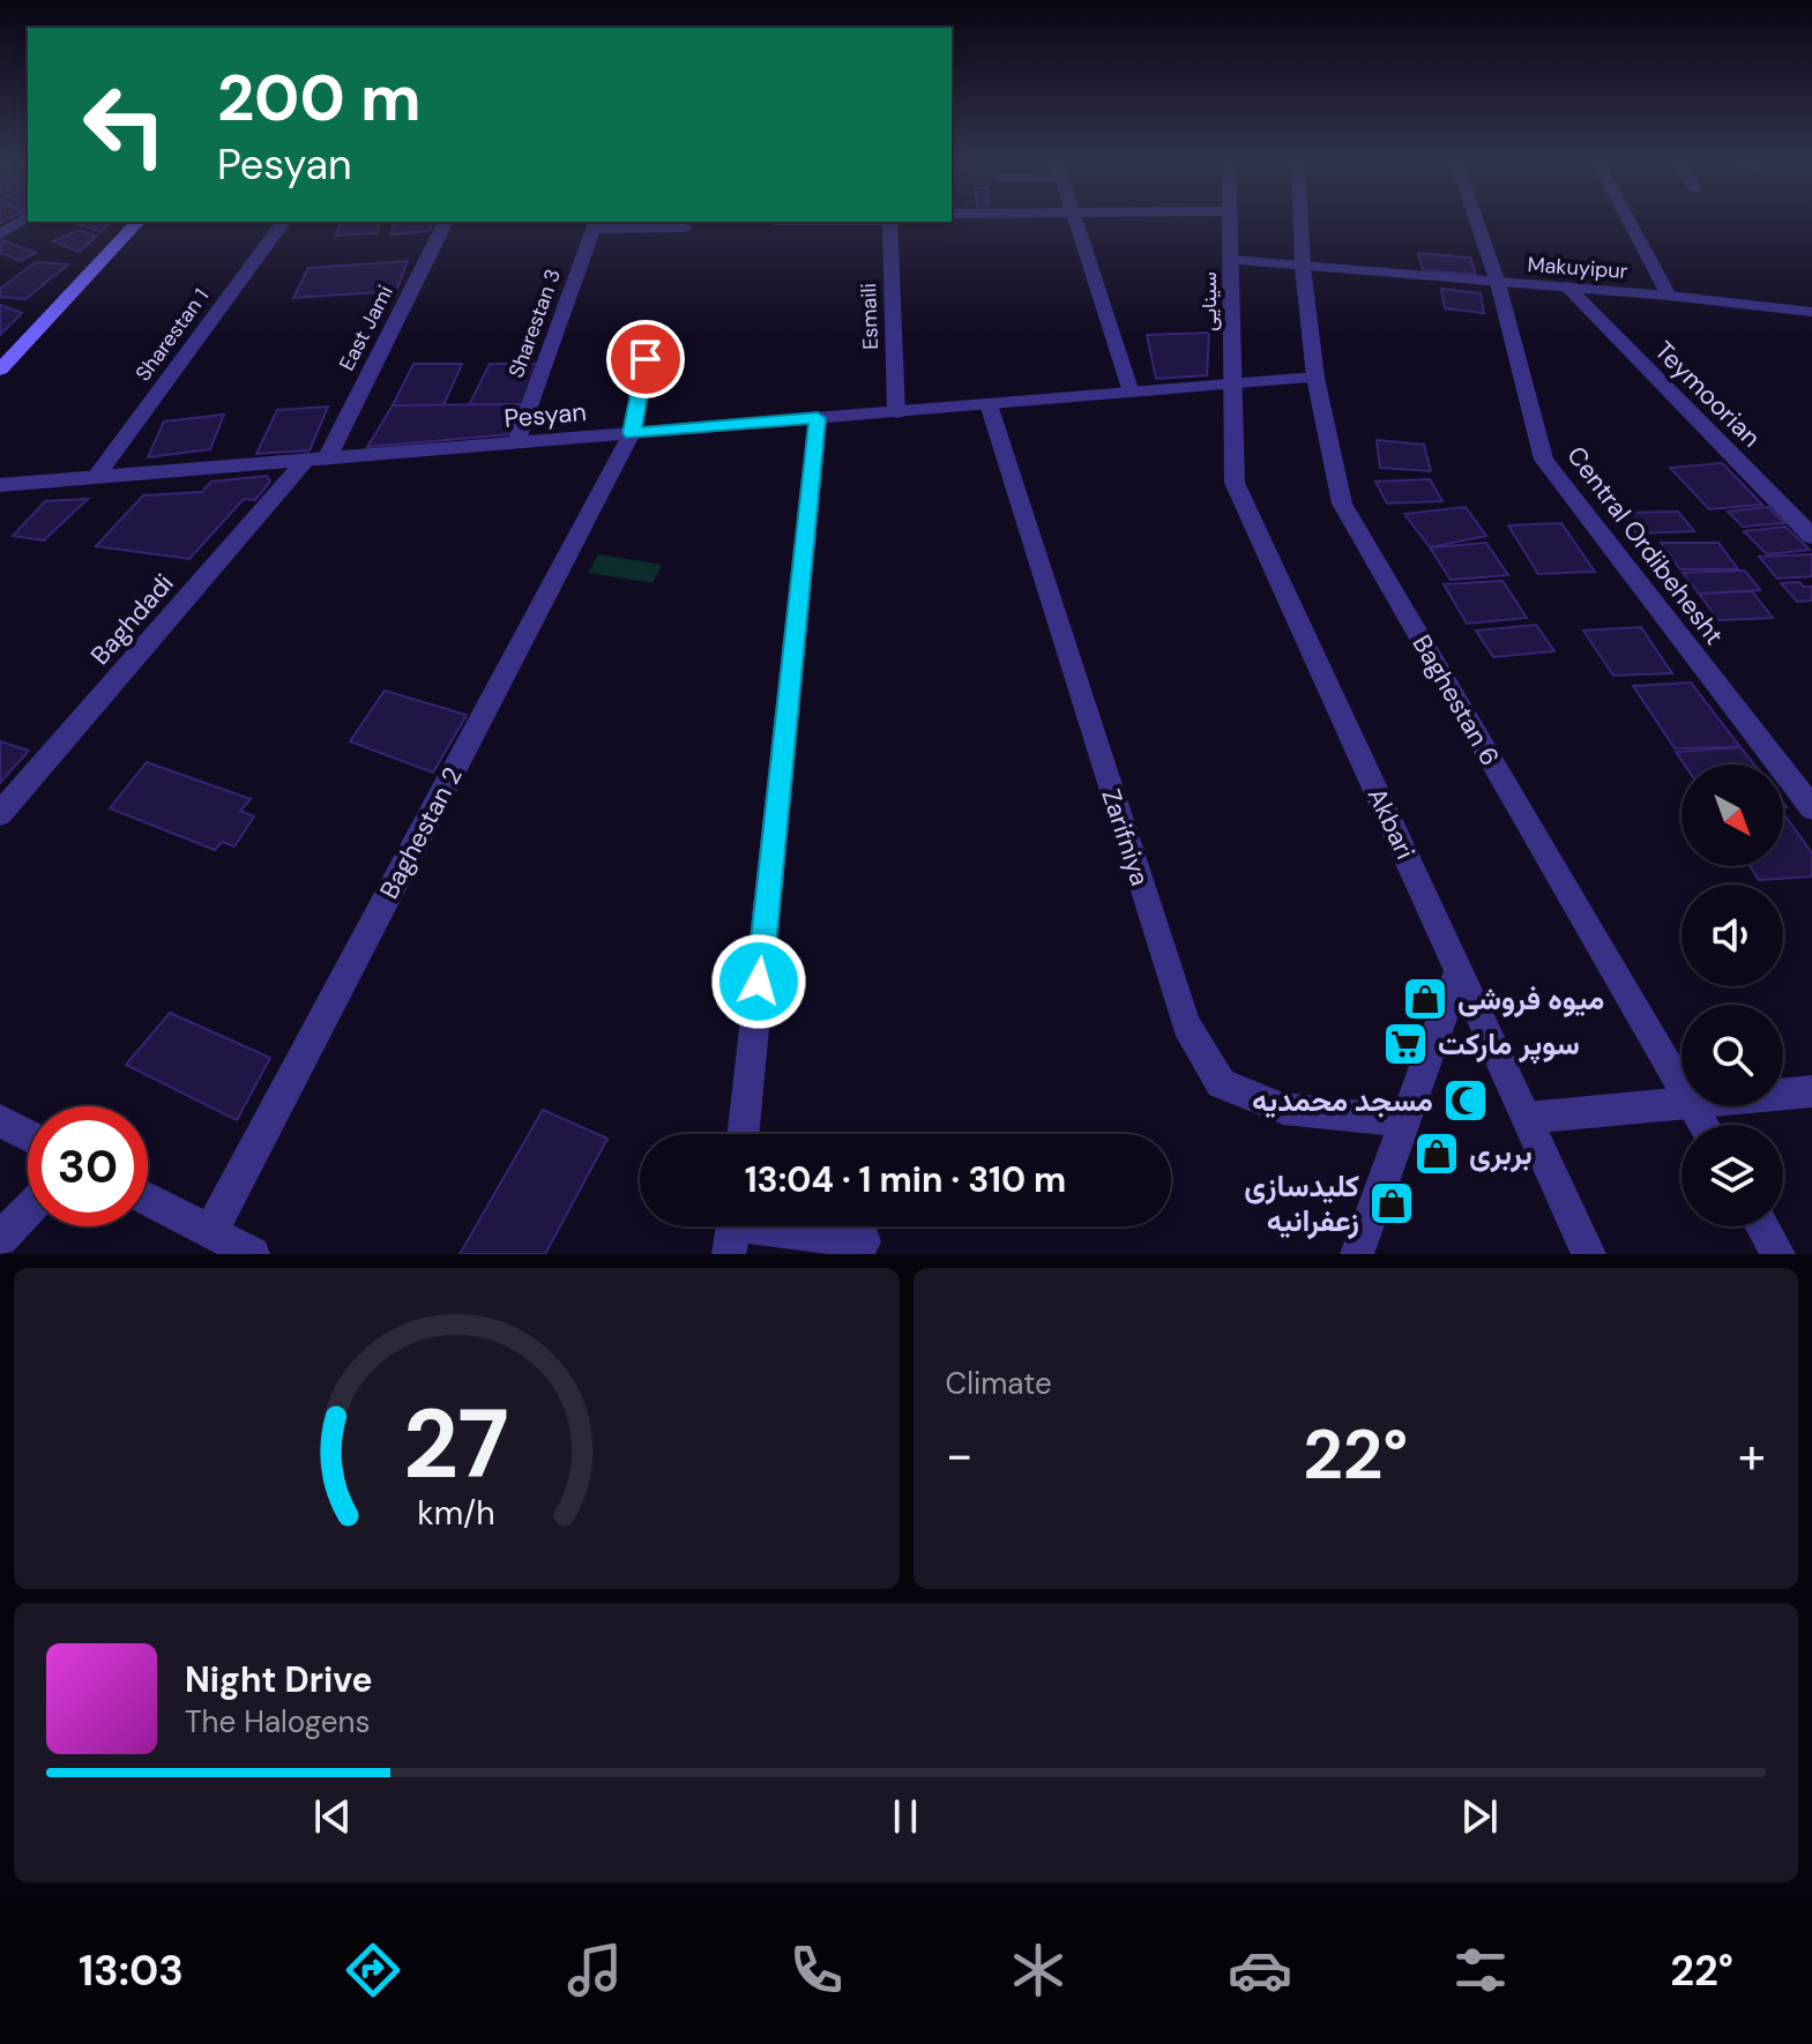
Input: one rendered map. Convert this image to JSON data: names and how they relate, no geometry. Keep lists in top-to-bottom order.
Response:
{
  "streets": {
    "street": [
      "Makuyipur",
      "سینایی",
      "Esmaili",
      "Sharestan 3",
      "East Jami",
      "Sharestan 1",
      "Teymoorian",
      "Pesyan",
      "Central Ordibehesht",
      "Baghdadi",
      "Baghestan 6",
      "Akbari",
      "Baghestan 2",
      "Zarifniya"
    ]
  },
  "crossings": [
    ["Makuyipur", "سینایی"],
    ["Makuyipur", "Teymoorian"],
    ["Makuyipur", "Central Ordibehesht"],
    ["Makuyipur", "Baghestan 6"],
    ["سینایی", "Pesyan"],
    ["سینایی", "Akbari"],
    ["Esmaili", "Pesyan"],
    ["Sharestan 3", "Pesyan"],
    ["East Jami", "Pesyan"],
    ["East Jami", "Baghdadi"],
    ["Sharestan 1", "Pesyan"],
    ["Pesyan", "Baghdadi"],
    ["Pesyan", "Baghestan 6"],
    ["Pesyan", "Akbari"],
    ["Pesyan", "Baghestan 2"],
    ["Pesyan", "Zarifniya"]
  ],
  "places": {
    "shop": ["میوه فروشی", "بربری", "کلیدسازی زعفرانیه"],
    "supermarket": ["سوپر مارکت"],
    "mosque": ["مسجد محمدیه"]
  },
  "north": "bottom right",
  "page": {
    "turn": ["200 m", "Pesyan"],
    "limit": "30",
    "trip": "13:04 · 1 min · 310 m",
    "tile": "Climate",
    "heat": ["−", "22°", "+"],
    "song": ["Night Drive", "The Halogens"],
    "tabs": ["13:03", "22°"],
    "gauge": ["27", "km/h"]
  }
}
